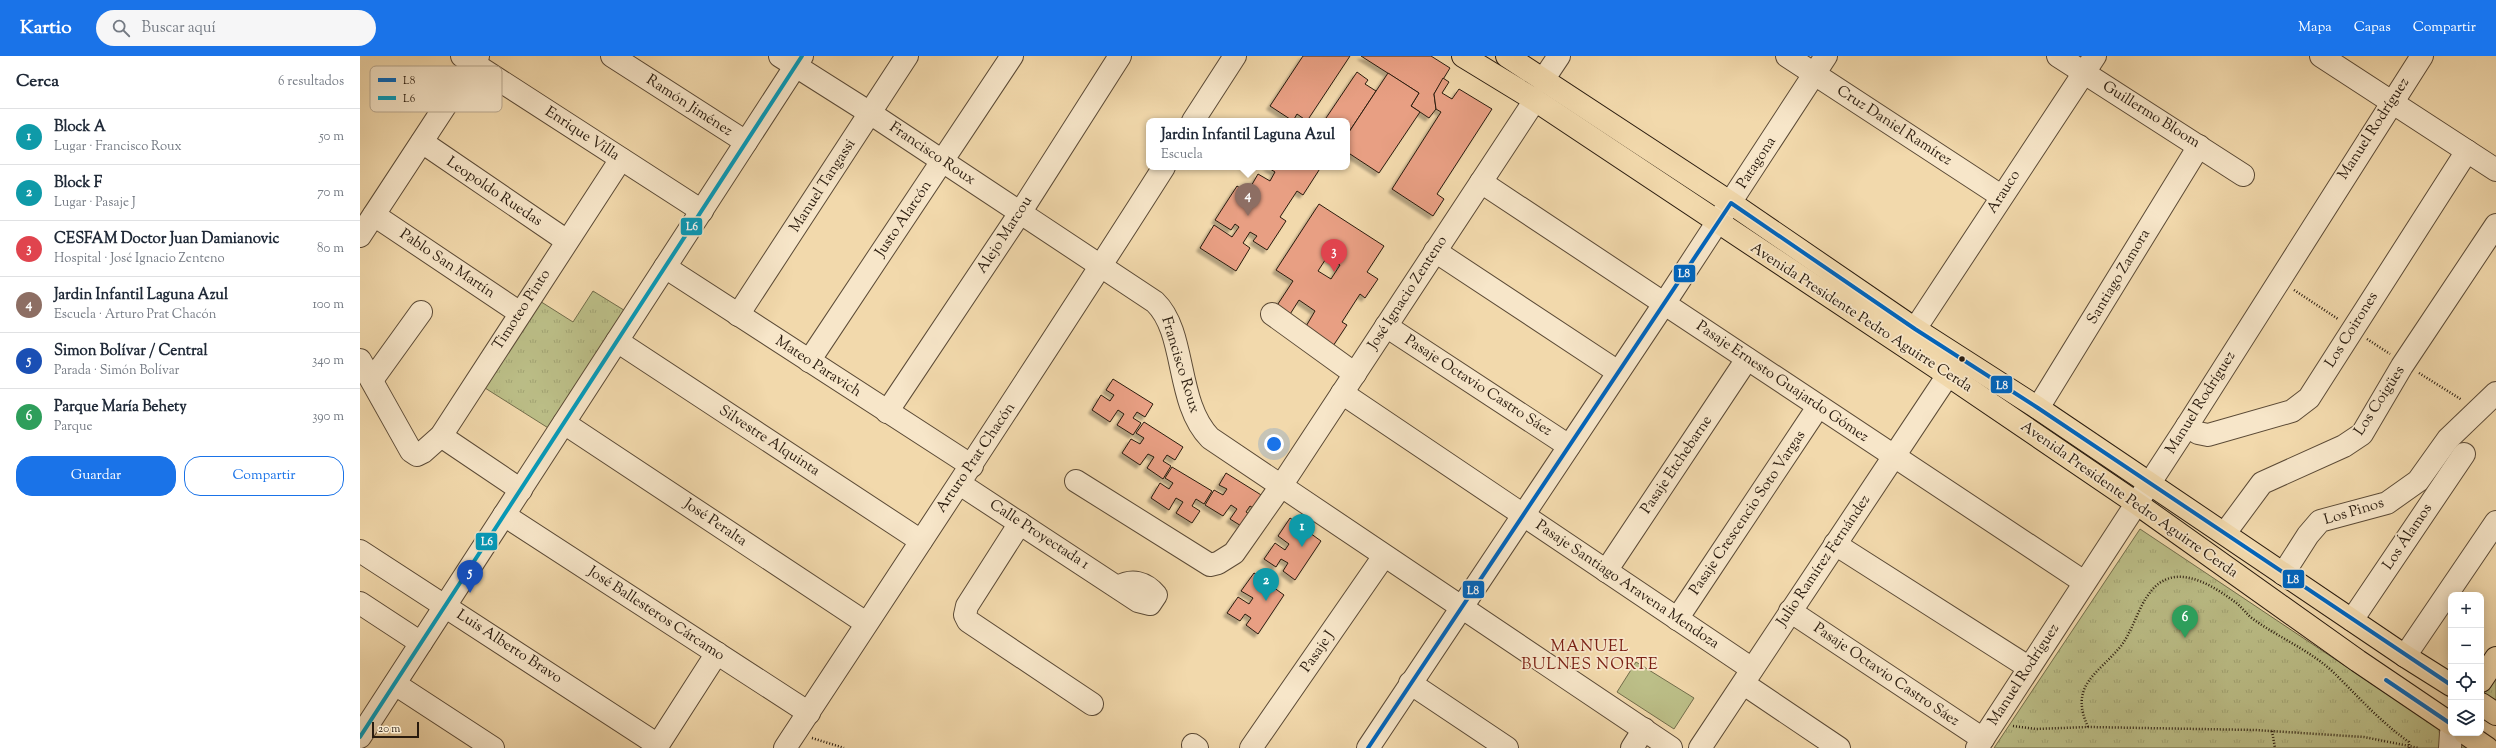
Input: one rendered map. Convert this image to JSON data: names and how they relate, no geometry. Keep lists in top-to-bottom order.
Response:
{
  "streets": {
    "main road": ["Avenida Presidente Pedro Aguirre Cerda"],
    "street": [
      "Ramón Jiménez",
      "Guillermo Bloom",
      "Cruz Daniel Ramírez",
      "Manuel Rodríguez",
      "Enrique Villa",
      "Francisco Roux",
      "Patagona",
      "Manuel Tangassi",
      "Leopoldo Ruedas",
      "Arauco",
      "Justo Alarcón",
      "Alejo Marcou",
      "Pablo San Martín",
      "Santiago Zamora",
      "José Ignacio Zenteno",
      "Timoteo Pinto",
      "Los Coirones",
      "Mateo Paravich",
      "Pasaje Ernesto Guajardo Gómez",
      "Pasaje Octavio Castro Sáez",
      "Los Coigües",
      "Silvestre Alquinta",
      "Arturo Prat Chacón",
      "Pasaje Etchebarne",
      "Los Pinos",
      "Pasaje Crescencio Soto Vargas",
      "José Peralta",
      "Calle Proyectada 1",
      "Los Álamos",
      "Julio Ramírez Fernández",
      "Pasaje Santiago Aravena Mendoza",
      "José Ballesteros Cárcamo",
      "Luis Alberto Bravo",
      "Pasaje J"
    ]
  },
  "crossings": [
    ["Guillermo Bloom", "Arauco"],
    ["Guillermo Bloom", "Santiago Zamora"],
    ["Cruz Daniel Ramírez", "Patagona"],
    ["Cruz Daniel Ramírez", "Arauco"],
    ["Manuel Rodríguez", "Avenida Presidente Pedro Aguirre Cerda"],
    ["Manuel Rodríguez", "Los Coirones"],
    ["Manuel Rodríguez", "Pasaje Ernesto Guajardo Gómez"],
    ["Manuel Rodríguez", "Pasaje Octavio Castro Sáez"],
    ["Enrique Villa", "Timoteo Pinto"],
    ["Francisco Roux", "Patagona"],
    ["Francisco Roux", "Manuel Tangassi"],
    ["Francisco Roux", "Justo Alarcón"],
    ["Francisco Roux", "Alejo Marcou"],
    ["Francisco Roux", "José Ignacio Zenteno"],
    ["Francisco Roux", "Arturo Prat Chacón"],
    ["Francisco Roux", "Pasaje J"],
    ["Patagona", "Avenida Presidente Pedro Aguirre Cerda"],
    ["Patagona", "Pasaje Ernesto Guajardo Gómez"],
    ["Patagona", "Pasaje Octavio Castro Sáez"],
    ["Patagona", "Pasaje Santiago Aravena Mendoza"],
    ["Manuel Tangassi", "Mateo Paravich"],
    ["Leopoldo Ruedas", "Timoteo Pinto"],
    ["Arauco", "Avenida Presidente Pedro Aguirre Cerda"],
    ["Justo Alarcón", "Mateo Paravich"],
    ["Alejo Marcou", "Mateo Paravich"],
    ["Pablo San Martín", "Timoteo Pinto"],
    ["Santiago Zamora", "Avenida Presidente Pedro Aguirre Cerda"],
    ["José Ignacio Zenteno", "Avenida Presidente Pedro Aguirre Cerda"],
    ["José Ignacio Zenteno", "Pasaje Ernesto Guajardo Gómez"],
    ["José Ignacio Zenteno", "Pasaje Octavio Castro Sáez"],
    ["José Ignacio Zenteno", "Pasaje Santiago Aravena Mendoza"],
    ["Avenida Presidente Pedro Aguirre Cerda", "Los Coigües"],
    ["Avenida Presidente Pedro Aguirre Cerda", "Los Pinos"],
    ["Avenida Presidente Pedro Aguirre Cerda", "Los Álamos"],
    ["Avenida Presidente Pedro Aguirre Cerda", "Julio Ramírez Fernández"],
    ["Mateo Paravich", "Arturo Prat Chacón"],
    ["Mateo Paravich", "Calle Proyectada 1"],
    ["Pasaje Ernesto Guajardo Gómez", "Pasaje Etchebarne"],
    ["Pasaje Ernesto Guajardo Gómez", "Pasaje Crescencio Soto Vargas"],
    ["Pasaje Ernesto Guajardo Gómez", "Julio Ramírez Fernández"],
    ["Pasaje Octavio Castro Sáez", "Julio Ramírez Fernández"],
    ["Silvestre Alquinta", "Arturo Prat Chacón"],
    ["Arturo Prat Chacón", "José Peralta"],
    ["Arturo Prat Chacón", "Calle Proyectada 1"],
    ["Arturo Prat Chacón", "José Ballesteros Cárcamo"],
    ["Pasaje Etchebarne", "Pasaje Santiago Aravena Mendoza"],
    ["Pasaje Crescencio Soto Vargas", "Pasaje Santiago Aravena Mendoza"],
    ["Julio Ramírez Fernández", "Pasaje Santiago Aravena Mendoza"]
  ],
  "districts": ["MANUEL BULNES NORTE"],
  "lines": ["transit line L6", "transit line L8"],
  "legend": ["L8", "L6"],
  "scale_bar": "20 m",
  "page": {
    "header": "Kartio",
    "search": "Buscar aquí",
    "nav": ["Mapa", "Capas", "Compartir"],
    "heading": ["Cerca", "6 resultados"],
    "list": [
      {
        "mark": "1",
        "name": "Block A",
        "note": "Lugar · Francisco Roux",
        "value": "50 m"
      },
      {
        "mark": "2",
        "name": "Block F",
        "note": "Lugar · Pasaje J",
        "value": "70 m"
      },
      {
        "mark": "3",
        "name": "CESFAM Doctor Juan Damianovic",
        "note": "Hospital · José Ignacio Zenteno",
        "value": "80 m"
      },
      {
        "mark": "4",
        "name": "Jardin Infantil Laguna Azul",
        "note": "Escuela · Arturo Prat Chacón",
        "value": "100 m"
      },
      {
        "mark": "5",
        "name": "Simon Bolívar / Central",
        "note": "Parada · Simón Bolívar",
        "value": "340 m"
      },
      {
        "mark": "6",
        "name": "Parque María Behety",
        "note": "Parque",
        "value": "390 m"
      }
    ],
    "popup": ["Jardin Infantil Laguna Azul", "Escuela"],
    "pins": [
      "4",
      "3",
      "1",
      "5",
      "2",
      "6"
    ],
    "buttons": ["Guardar", "Compartir"],
    "map_buttons": ["+", "−"],
    "scale": "20 m"
  }
}
